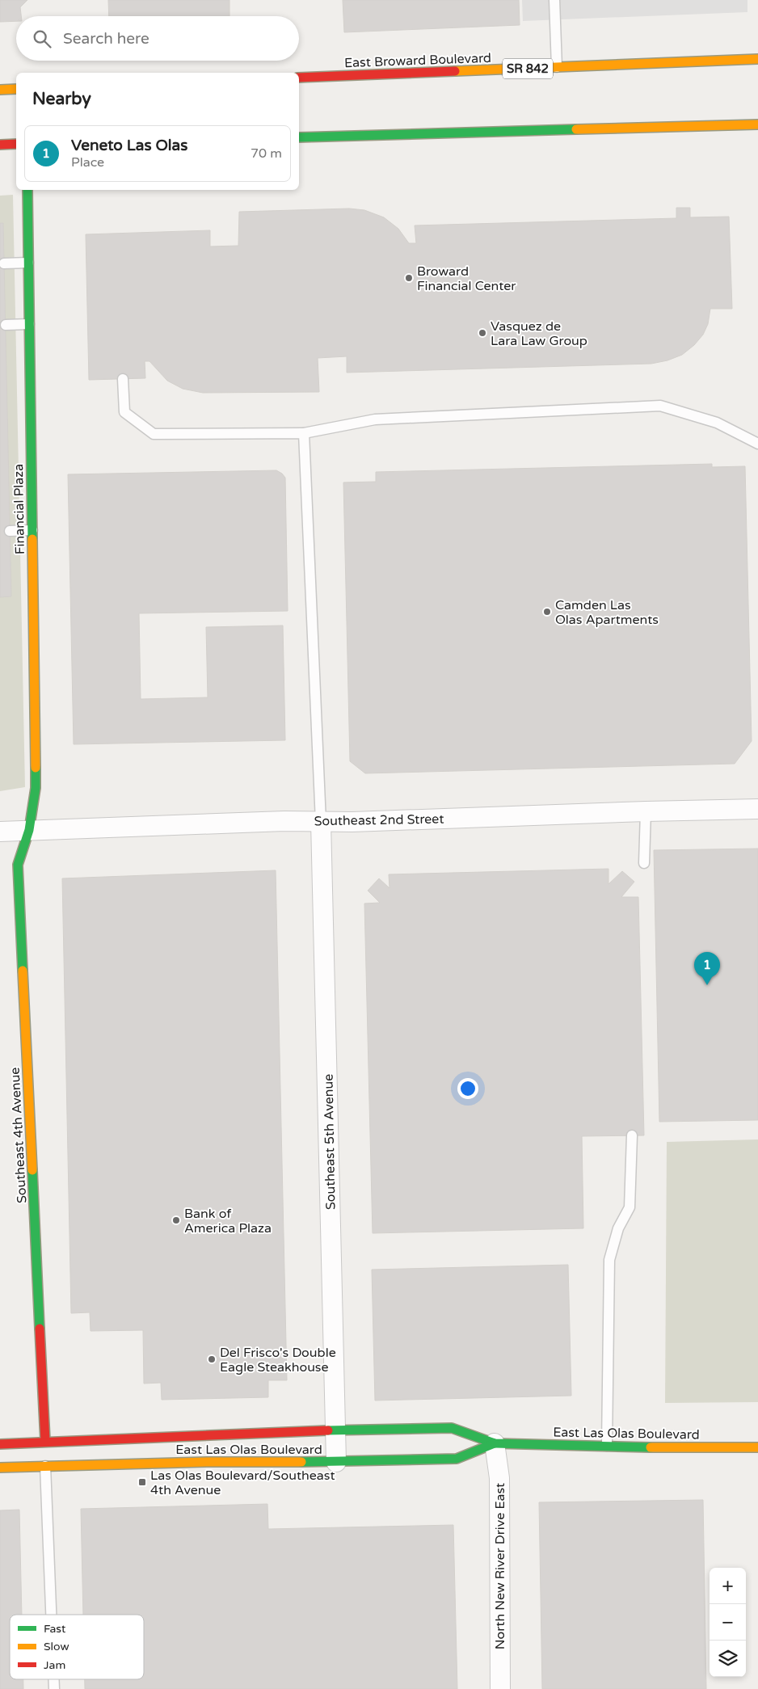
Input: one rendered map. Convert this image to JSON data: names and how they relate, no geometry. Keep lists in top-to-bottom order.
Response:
{
  "streets": {
    "main road": [
      "East Broward Boulevard",
      "SR 842",
      "Financial Plaza",
      "Southeast 4th Avenue",
      "East Las Olas Boulevard"
    ],
    "street": ["Southeast 2nd Street", "Southeast 5th Avenue", "North New River Drive East"]
  },
  "crossings": [
    ["Financial Plaza", "Southeast 2nd Street"],
    ["Financial Plaza", "Southeast 4th Avenue"],
    ["Southeast 2nd Street", "Southeast 4th Avenue"],
    ["Southeast 2nd Street", "Southeast 5th Avenue"],
    ["Southeast 4th Avenue", "East Las Olas Boulevard"],
    ["Southeast 5th Avenue", "East Las Olas Boulevard"],
    ["East Las Olas Boulevard", "North New River Drive East"]
  ],
  "places": {
    "other": [
      "Broward Financial Center",
      "Vasquez de Lara Law Group",
      "Camden Las Olas Apartments",
      "Bank of America Plaza",
      "Del Frisco's Double Eagle Steakhouse"
    ],
    "transit": ["Las Olas Boulevard/Southeast 4th Avenue"]
  },
  "legend": ["Fast", "Slow", "Jam"],
  "page": {
    "search": "Search here",
    "heading": "Nearby",
    "list": [
      {
        "mark": "1",
        "name": "Veneto Las Olas",
        "note": "Place",
        "value": "70 m"
      }
    ],
    "pins": "1",
    "map_buttons": ["+", "−"]
  }
}
